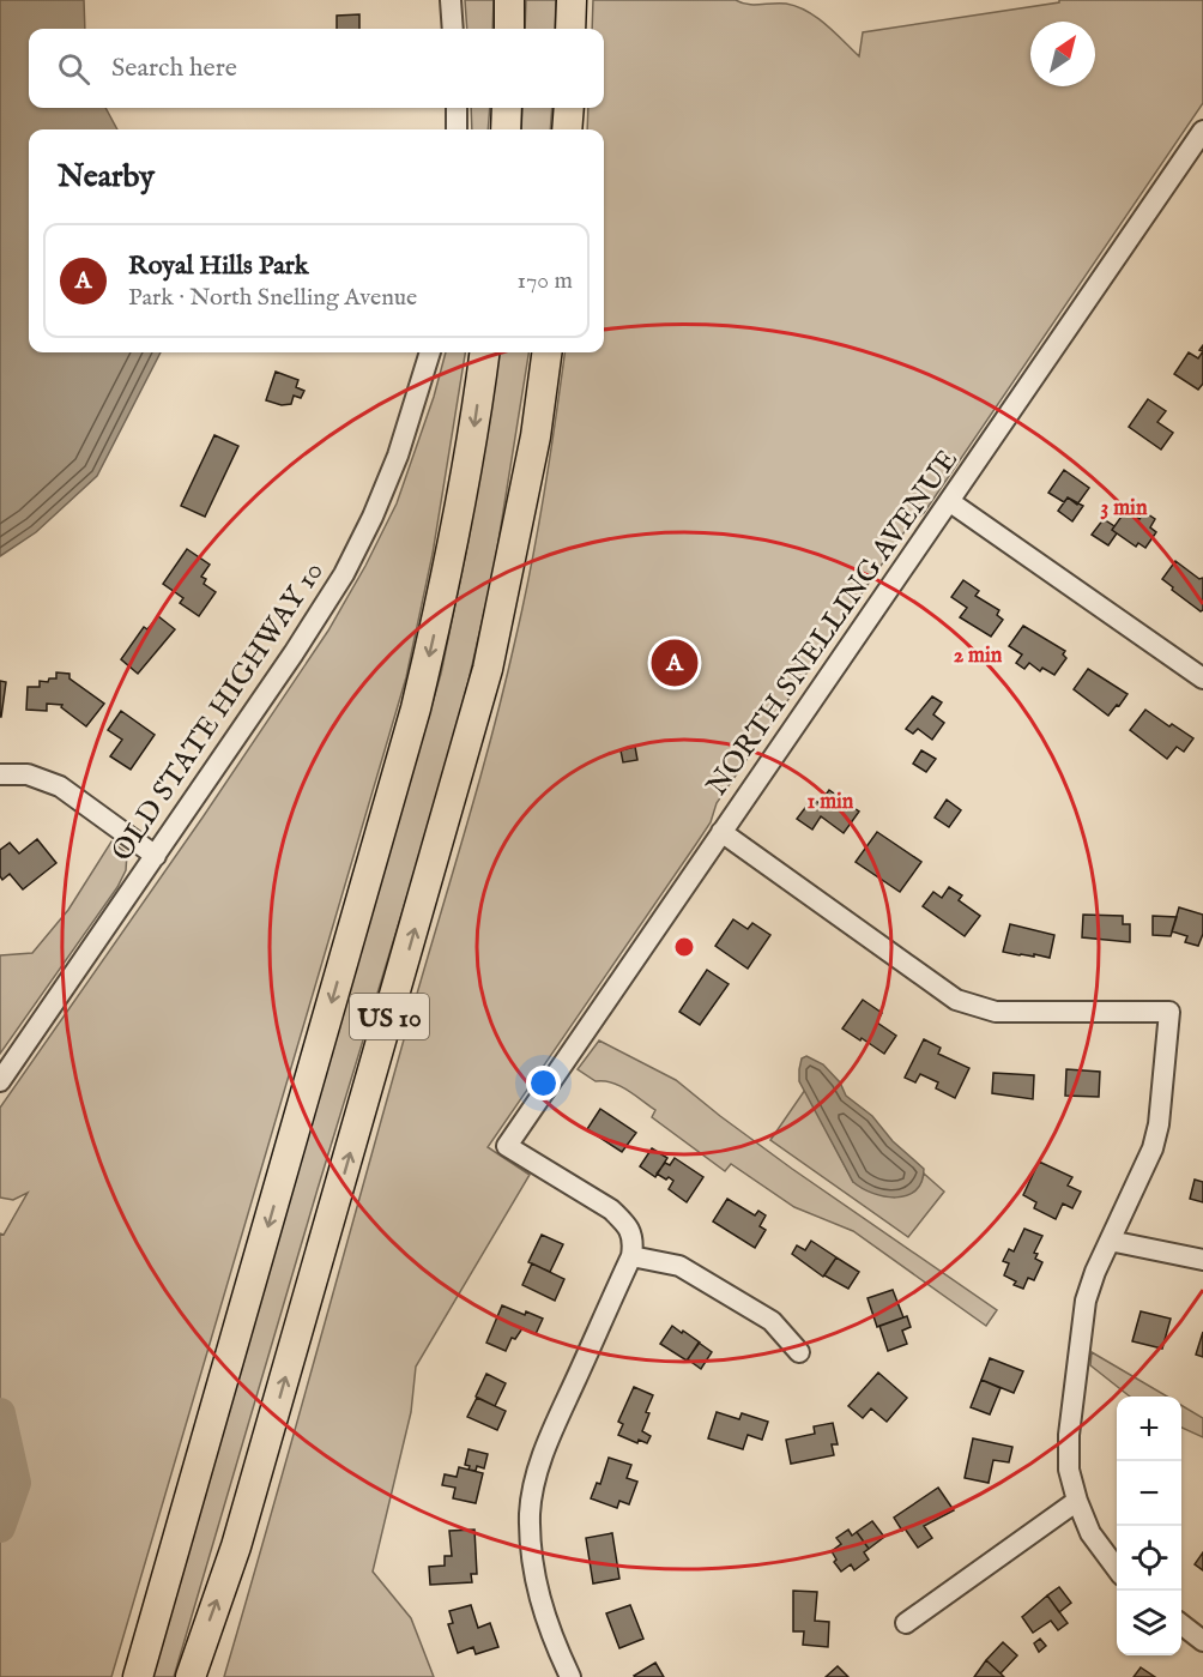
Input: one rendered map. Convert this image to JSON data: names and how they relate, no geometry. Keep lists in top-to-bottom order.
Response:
{
  "streets": {
    "highway": ["US 10"],
    "street": ["NORTH SNELLING AVENUE", "OLD STATE HIGHWAY 10"]
  },
  "north": "top right",
  "page": {
    "search": "Search here",
    "heading": "Nearby",
    "list": [
      {
        "mark": "A",
        "name": "Royal Hills Park",
        "note": "Park · North Snelling Avenue",
        "value": "170 m"
      }
    ],
    "pins": "A",
    "map_buttons": ["+", "−"]
  },
  "rings": ["3 min", "2 min", "1 min"]
}
